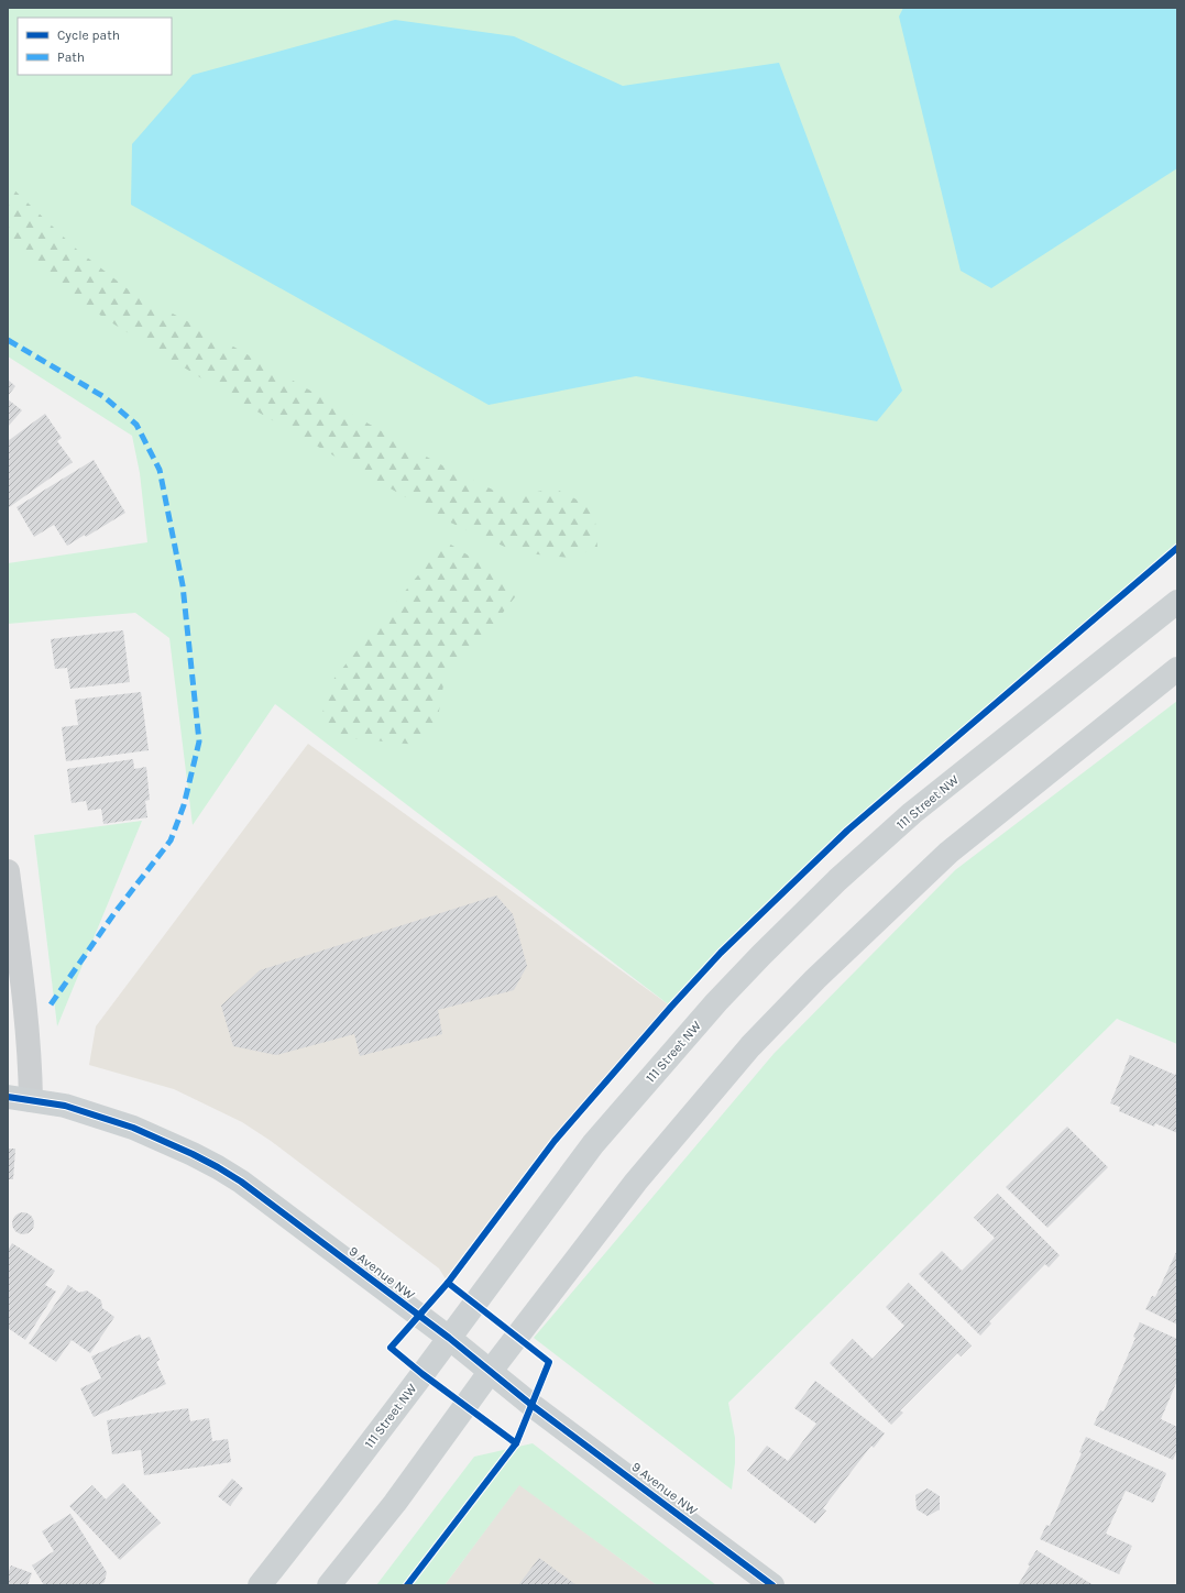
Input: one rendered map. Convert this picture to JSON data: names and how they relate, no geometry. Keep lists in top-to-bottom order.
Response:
{
  "streets": {
    "main road": ["111 Street NW", "9 Avenue NW"]
  },
  "crossings": [
    ["111 Street NW", "9 Avenue NW"]
  ],
  "legend": ["Cycle path", "Path"]
}
